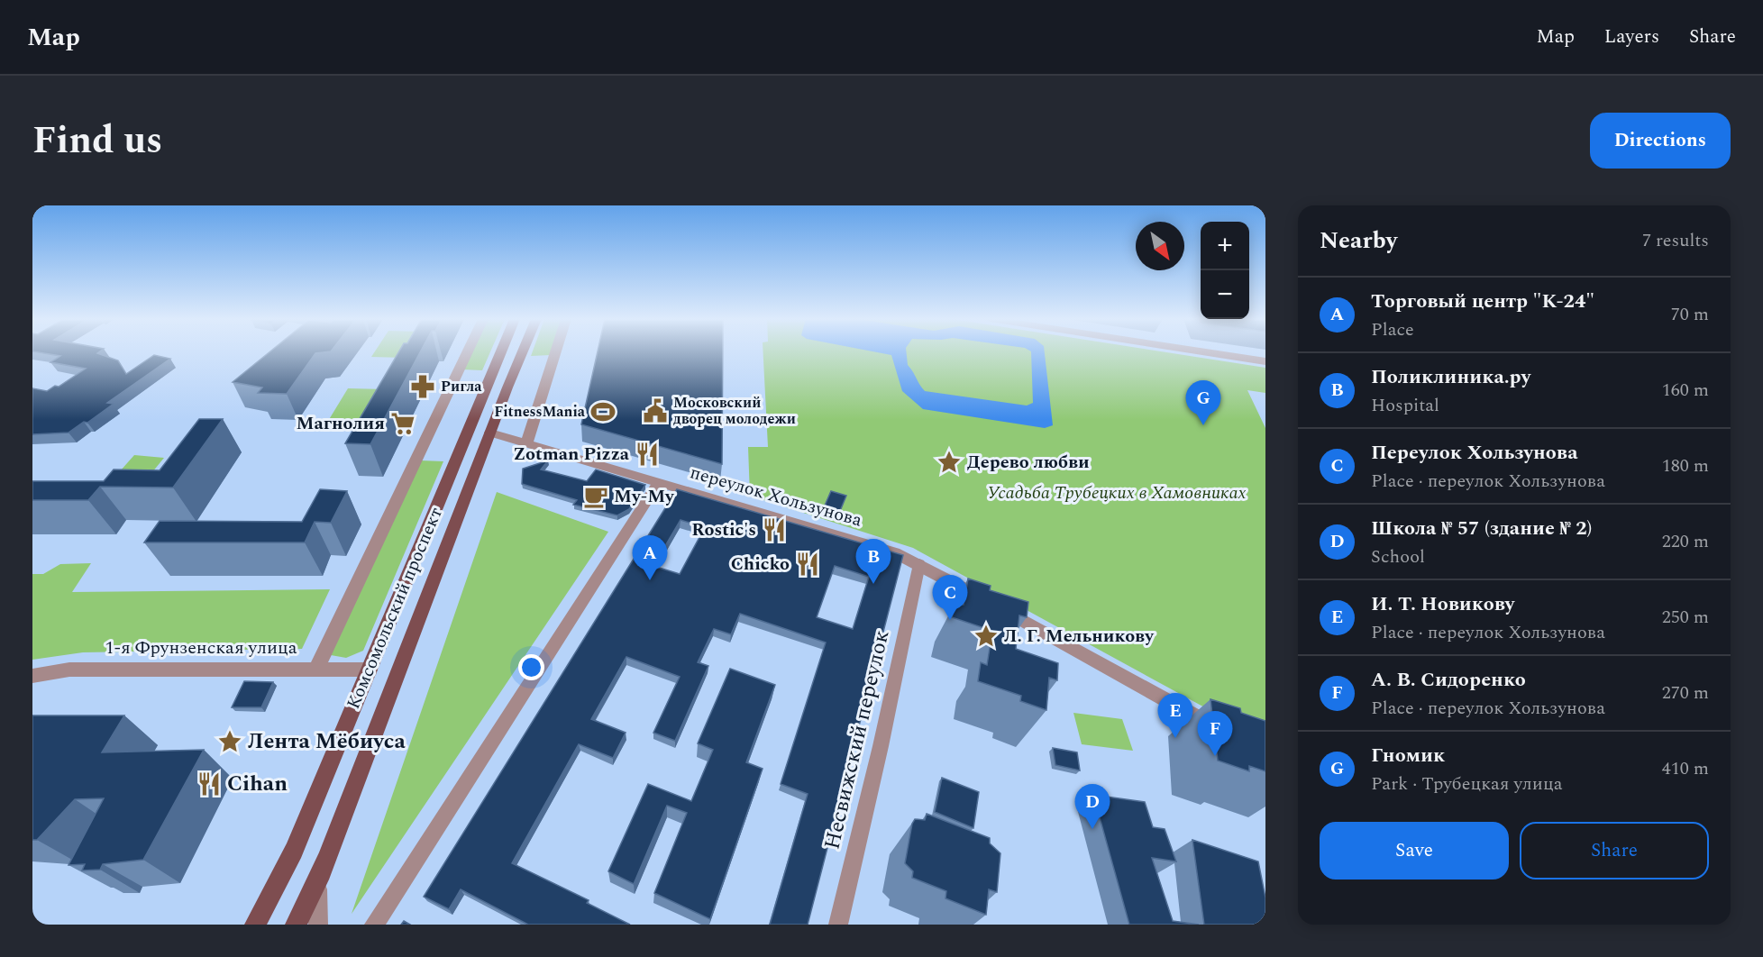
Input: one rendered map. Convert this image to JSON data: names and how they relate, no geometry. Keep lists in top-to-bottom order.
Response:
{
  "streets": {
    "main road": ["Комсомольский проспект"],
    "street": ["переулок Хользунова", "1-я Фрунзенская улица", "Несвижский переулок"]
  },
  "crossings": [
    ["переулок Хользунова", "Комсомольский проспект"],
    ["переулок Хользунова", "Несвижский переулок"],
    ["Комсомольский проспект", "1-я Фрунзенская улица"]
  ],
  "parks": ["Усадьба Трубецких в Хамовниках"],
  "places": {
    "pharmacy": ["Ригла"],
    "public building": ["Московский дворец молодежи"],
    "sports": ["FitnessMania"],
    "supermarket": ["Магнолия"],
    "restaurant": [
      "Zotman Pizza",
      "Rostic's",
      "Chicko",
      "Cihan"
    ],
    "place": ["Дерево любви", "Л. Г. Мельникову", "Лента Мёбиуса"],
    "cafe": ["Му-Му"]
  },
  "north": "bottom right",
  "page": {
    "header": "Map",
    "nav": ["Map", "Layers", "Share"],
    "title": "Find us",
    "buttons": [
      "Directions",
      ["Save", "Share"]
    ],
    "heading": ["Nearby", "7 results"],
    "map_buttons": ["+", "−"],
    "list": [
      {
        "mark": "A",
        "name": "Торговый центр \"К-24\"",
        "note": "Place",
        "value": "70 m"
      },
      {
        "mark": "B",
        "name": "Поликлиника.ру",
        "note": "Hospital",
        "value": "160 m"
      },
      {
        "mark": "C",
        "name": "Переулок Хользунова",
        "note": "Place · переулок Хользунова",
        "value": "180 m"
      },
      {
        "mark": "D",
        "name": "Школа № 57 (здание № 2)",
        "note": "School",
        "value": "220 m"
      },
      {
        "mark": "E",
        "name": "И. Т. Новикову",
        "note": "Place · переулок Хользунова",
        "value": "250 m"
      },
      {
        "mark": "F",
        "name": "А. В. Сидоренко",
        "note": "Place · переулок Хользунова",
        "value": "270 m"
      },
      {
        "mark": "G",
        "name": "Гномик",
        "note": "Park · Трубецкая улица",
        "value": "410 m"
      }
    ],
    "pins": [
      "G",
      "A",
      "B",
      "C",
      "E",
      "F",
      "D"
    ]
  }
}
